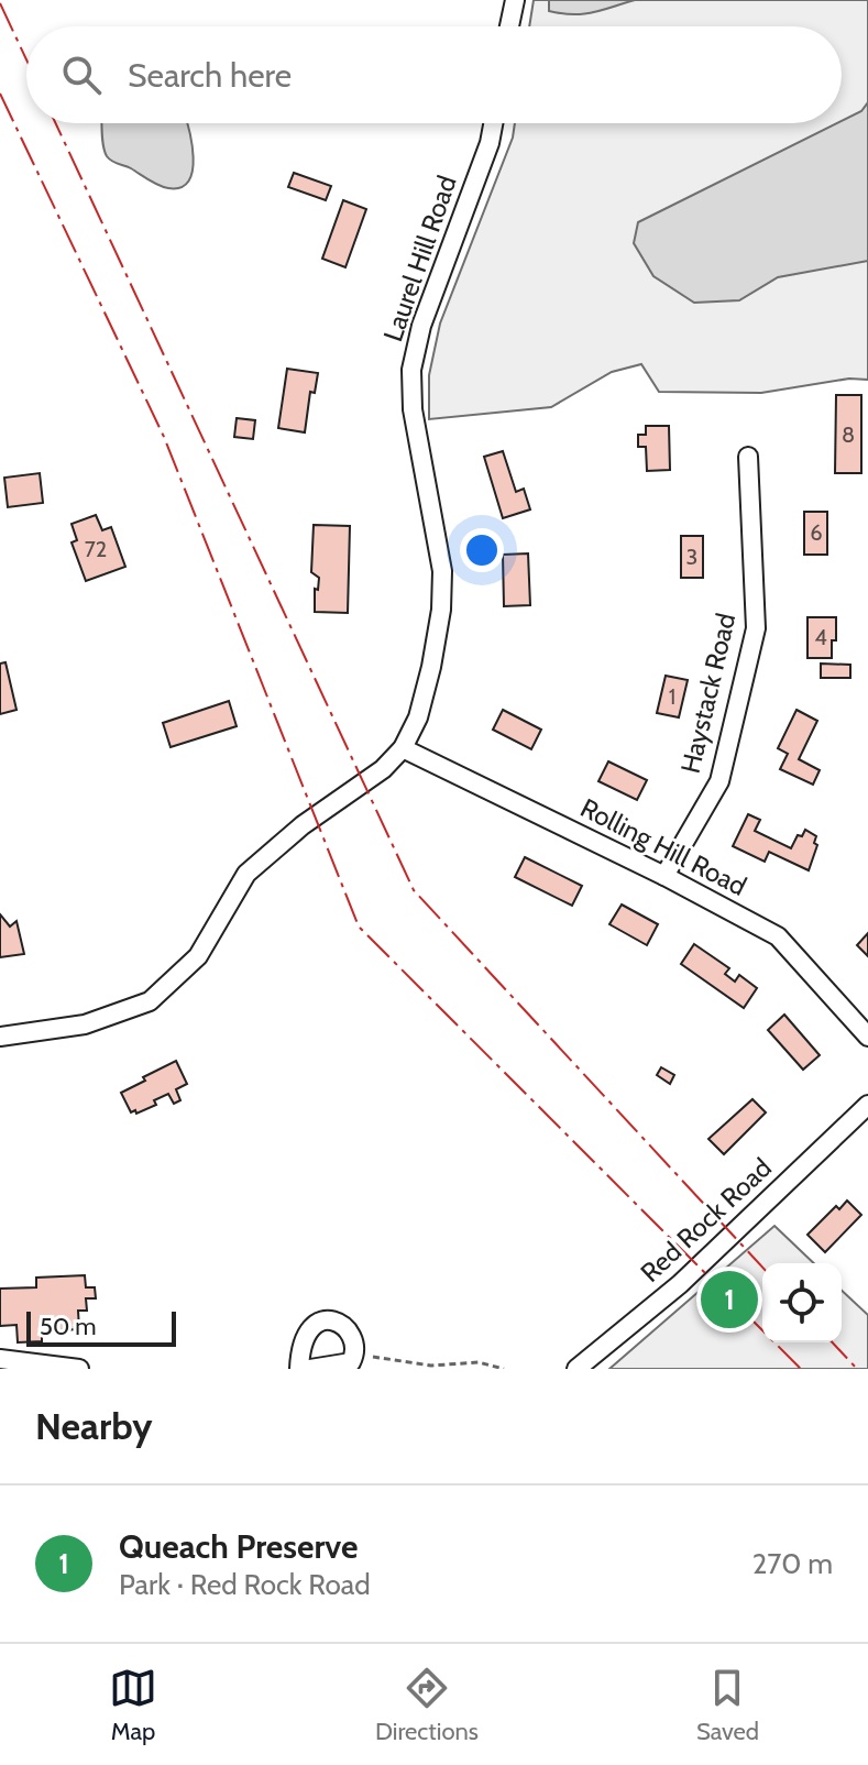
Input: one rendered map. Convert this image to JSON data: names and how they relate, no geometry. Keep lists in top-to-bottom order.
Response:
{
  "streets": {
    "street": [
      "Laurel Hill Road",
      "Haystack Road",
      "Rolling Hill Road",
      "Red Rock Road"
    ]
  },
  "crossings": [
    ["Laurel Hill Road", "Rolling Hill Road"],
    ["Haystack Road", "Rolling Hill Road"]
  ],
  "house_numbers": [
    "8",
    "6",
    "72",
    "3",
    "4",
    "1"
  ],
  "scale_bar": "50 m",
  "page": {
    "search": "Search here",
    "pins": "1",
    "scale": "50 m",
    "heading": "Nearby",
    "list": [
      {
        "mark": "1",
        "name": "Queach Preserve",
        "note": "Park · Red Rock Road",
        "value": "270 m"
      }
    ],
    "nav": ["Map", "Directions", "Saved"]
  }
}
